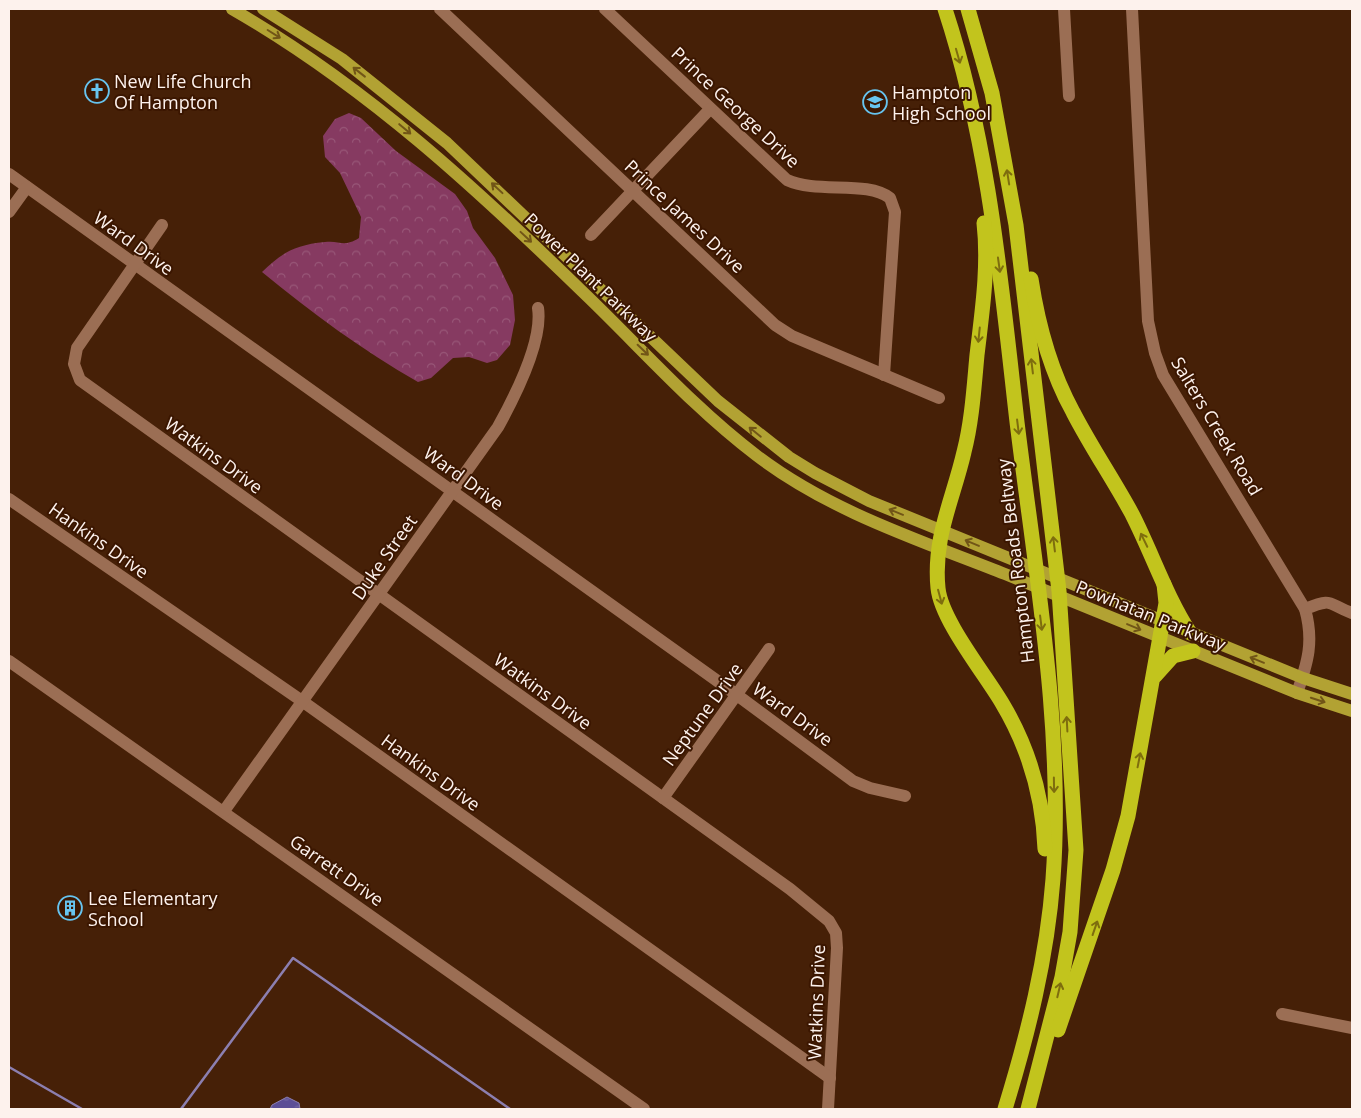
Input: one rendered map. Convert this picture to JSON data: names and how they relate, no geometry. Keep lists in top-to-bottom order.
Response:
{
  "streets": {
    "highway": ["Hampton Roads Beltway"],
    "main road": ["Power Plant Parkway", "Powhatan Parkway"],
    "street": [
      "Prince George Drive",
      "Prince James Drive",
      "Ward Drive",
      "Salters Creek Road",
      "Watkins Drive",
      "Hankins Drive",
      "Duke Street",
      "Neptune Drive",
      "Garrett Drive"
    ]
  },
  "crossings": [
    ["Prince George Drive", "Prince James Drive"],
    ["Ward Drive", "Watkins Drive"],
    ["Ward Drive", "Duke Street"],
    ["Ward Drive", "Neptune Drive"],
    ["Power Plant Parkway", "Powhatan Parkway"],
    ["Salters Creek Road", "Powhatan Parkway"],
    ["Watkins Drive", "Hankins Drive"],
    ["Watkins Drive", "Duke Street"],
    ["Watkins Drive", "Neptune Drive"],
    ["Hankins Drive", "Duke Street"],
    ["Duke Street", "Garrett Drive"]
  ],
  "places": {
    "church": ["New Life Church Of Hampton"],
    "school or university": ["Hampton High School"],
    "building": ["Lee Elementary School"]
  }
}
